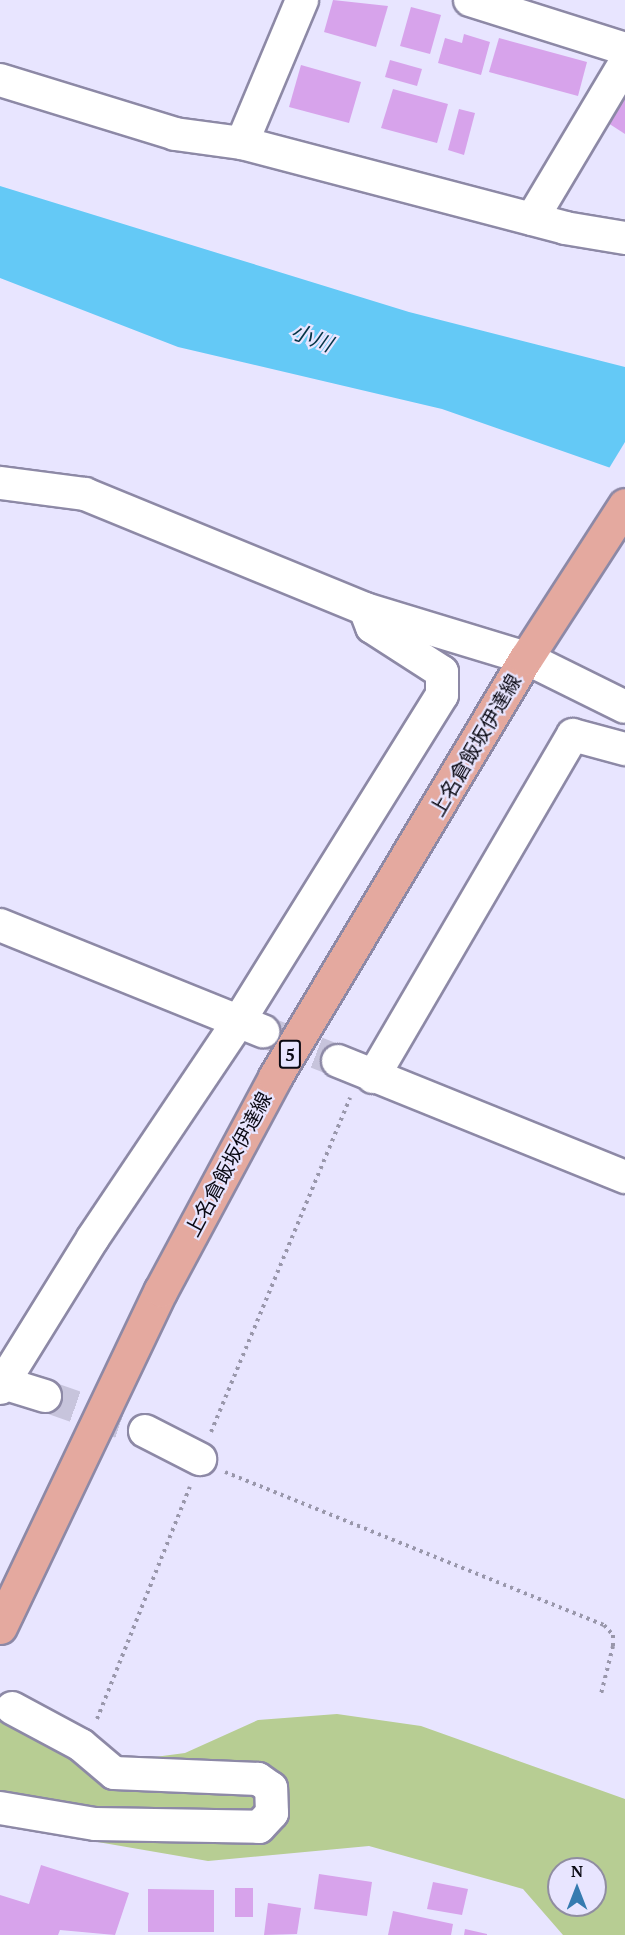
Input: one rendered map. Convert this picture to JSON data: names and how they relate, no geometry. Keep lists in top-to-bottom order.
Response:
{
  "streets": {
    "main road": ["上名倉飯坂伊達線", "5"]
  },
  "water": ["小川"],
  "north": "top"
}
